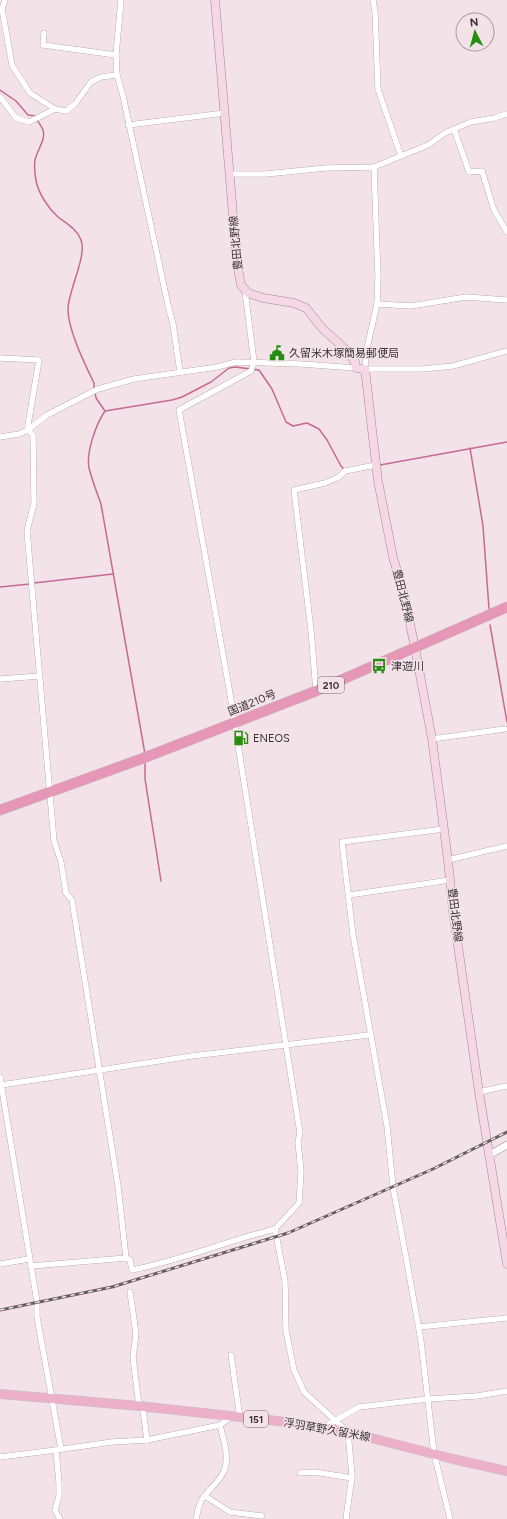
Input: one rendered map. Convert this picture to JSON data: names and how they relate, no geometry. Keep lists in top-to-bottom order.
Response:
{
  "streets": {
    "highway": ["210", "国道210号"],
    "main road": ["豊田北野線", "151", "浮羽草野久留米線"]
  },
  "crossings": [
    ["豊田北野線", "国道210号"]
  ],
  "places": {
    "public building": ["久留米木塚簡易郵便局"],
    "bus stop": ["津遊川"],
    "fuel station": ["ENEOS"]
  },
  "north": "top"
}
